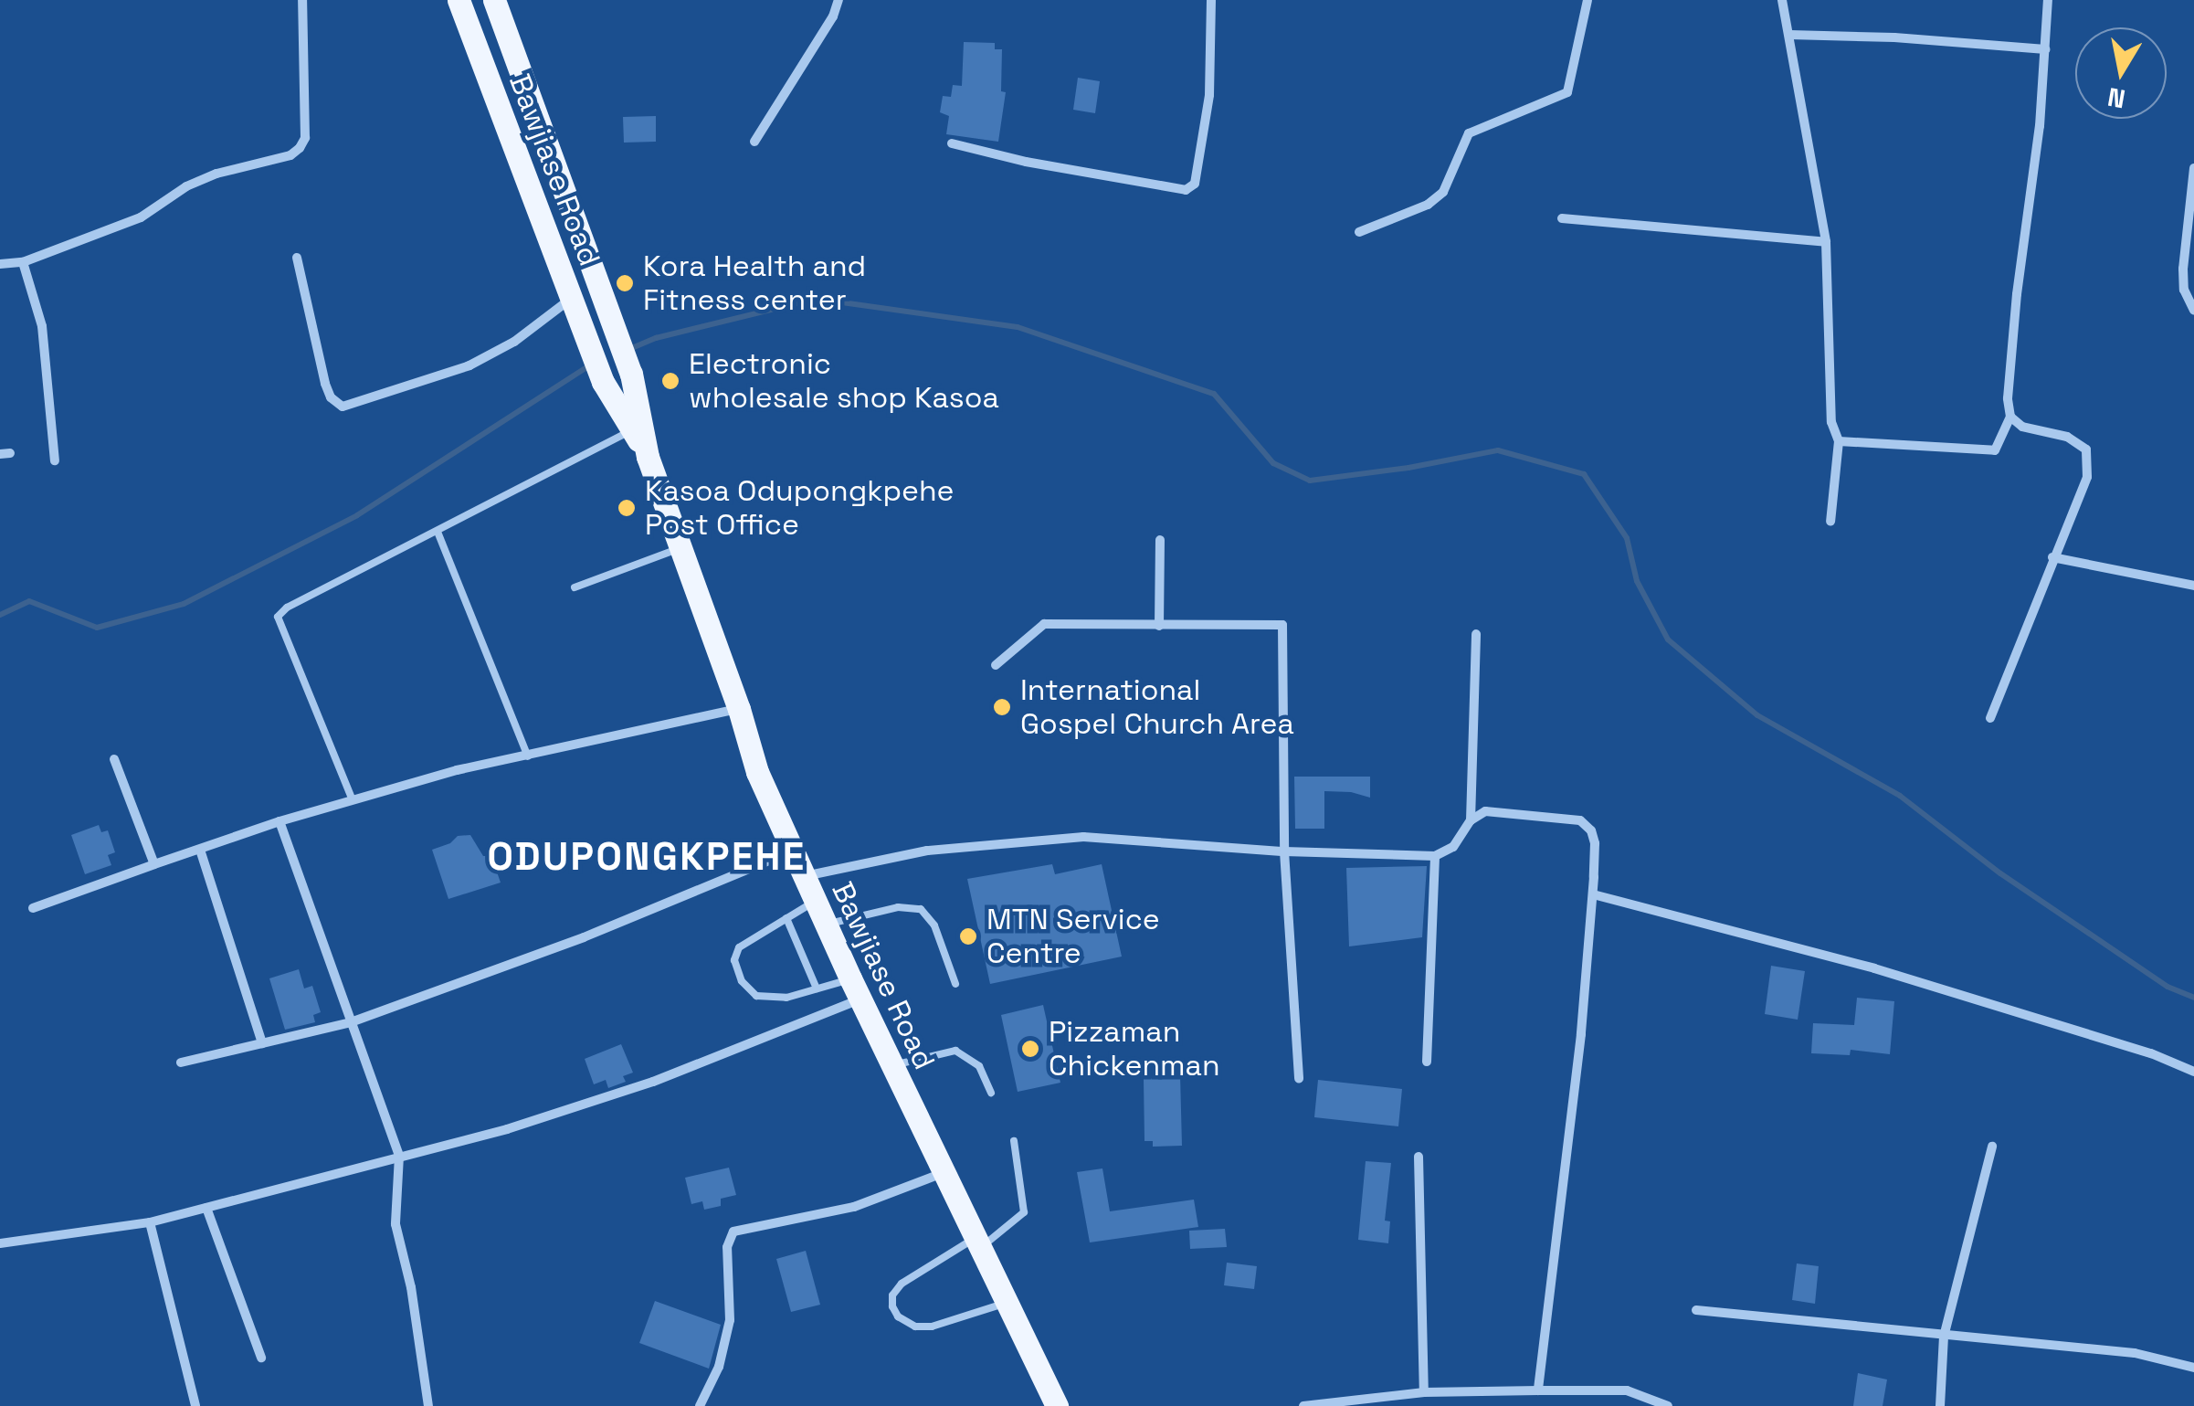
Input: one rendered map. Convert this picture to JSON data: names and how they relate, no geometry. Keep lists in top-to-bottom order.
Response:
{
  "streets": {
    "main road": ["Bawjiase Road"]
  },
  "districts": ["ODUPONGKPEHE"],
  "places": [
    "Kora Health and Fitness center",
    "Electronic wholesale shop Kasoa",
    "Kasoa Odupongkpehe Post Office",
    "International Gospel Church Area",
    "MTN Service Centre",
    "Pizzaman Chickenman"
  ],
  "north": "bottom"
}
